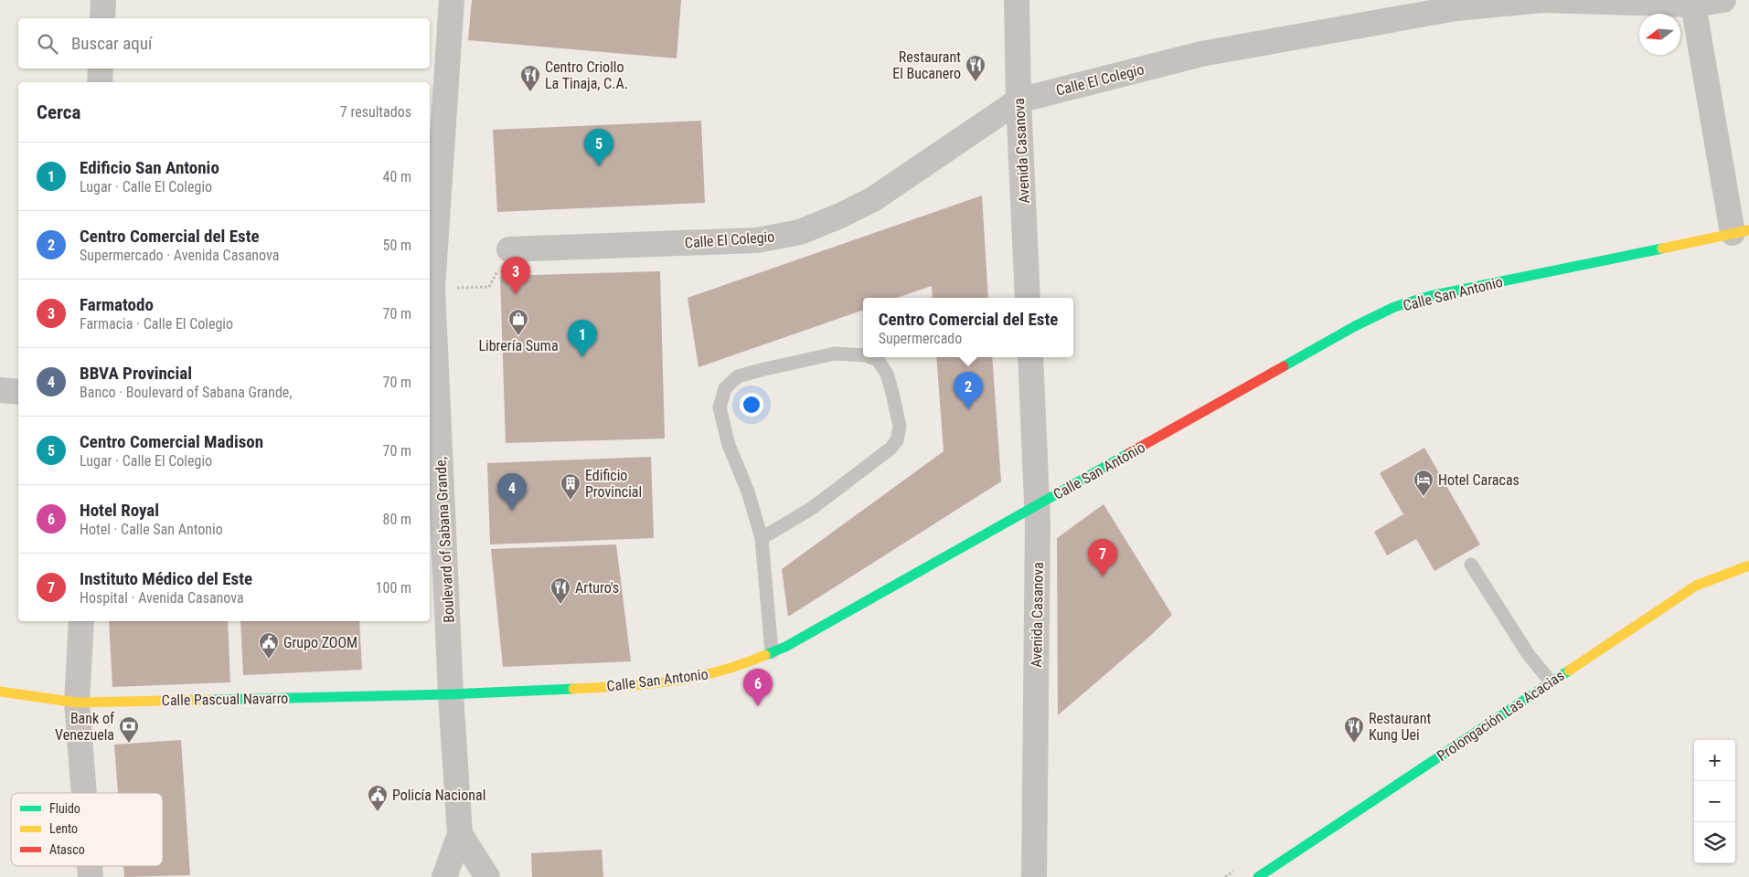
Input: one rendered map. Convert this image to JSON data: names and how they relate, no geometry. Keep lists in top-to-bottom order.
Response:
{
  "streets": {
    "street": [
      "Calle El Colegio",
      "Avenida Casanova",
      "Calle San Antonio",
      "Boulevard of Sabana Grande,",
      "Calle Pascual Navarro",
      "Prolongación Las Acacias"
    ]
  },
  "crossings": [
    ["Calle El Colegio", "Avenida Casanova"],
    ["Avenida Casanova", "Calle San Antonio"],
    ["Calle San Antonio", "Boulevard of Sabana Grande,"],
    ["Calle San Antonio", "Calle Pascual Navarro"],
    ["Boulevard of Sabana Grande,", "Calle Pascual Navarro"]
  ],
  "places": {
    "restaurant": [
      "Restaurant El Bucanero",
      "Centro Criollo La Tinaja, C.A.",
      "Arturo's",
      "Restaurant Kung Uei"
    ],
    "shop": ["Librería Suma"],
    "hotel": ["Hotel Caracas"],
    "building": ["Edificio Provincial"],
    "public building": ["Grupo ZOOM", "Policía Nacional"],
    "bank": ["Bank of Venezuela"]
  },
  "legend": ["Fluido", "Lento", "Atasco"],
  "north": "left",
  "page": {
    "search": "Buscar aquí",
    "heading": ["Cerca", "7 resultados"],
    "pins": [
      "5",
      "3",
      "1",
      "2",
      "4",
      "7",
      "6"
    ],
    "list": [
      {
        "mark": "1",
        "name": "Edificio San Antonio",
        "note": "Lugar · Calle El Colegio",
        "value": "40 m"
      },
      {
        "mark": "2",
        "name": "Centro Comercial del Este",
        "note": "Supermercado · Avenida Casanova",
        "value": "50 m"
      },
      {
        "mark": "3",
        "name": "Farmatodo",
        "note": "Farmacia · Calle El Colegio",
        "value": "70 m"
      },
      {
        "mark": "4",
        "name": "BBVA Provincial",
        "note": "Banco · Boulevard of Sabana Grande,",
        "value": "70 m"
      },
      {
        "mark": "5",
        "name": "Centro Comercial Madison",
        "note": "Lugar · Calle El Colegio",
        "value": "70 m"
      },
      {
        "mark": "6",
        "name": "Hotel Royal",
        "note": "Hotel · Calle San Antonio",
        "value": "80 m"
      },
      {
        "mark": "7",
        "name": "Instituto Médico del Este",
        "note": "Hospital · Avenida Casanova",
        "value": "100 m"
      }
    ],
    "popup": ["Centro Comercial del Este", "Supermercado"],
    "map_buttons": ["+", "−"]
  }
}
